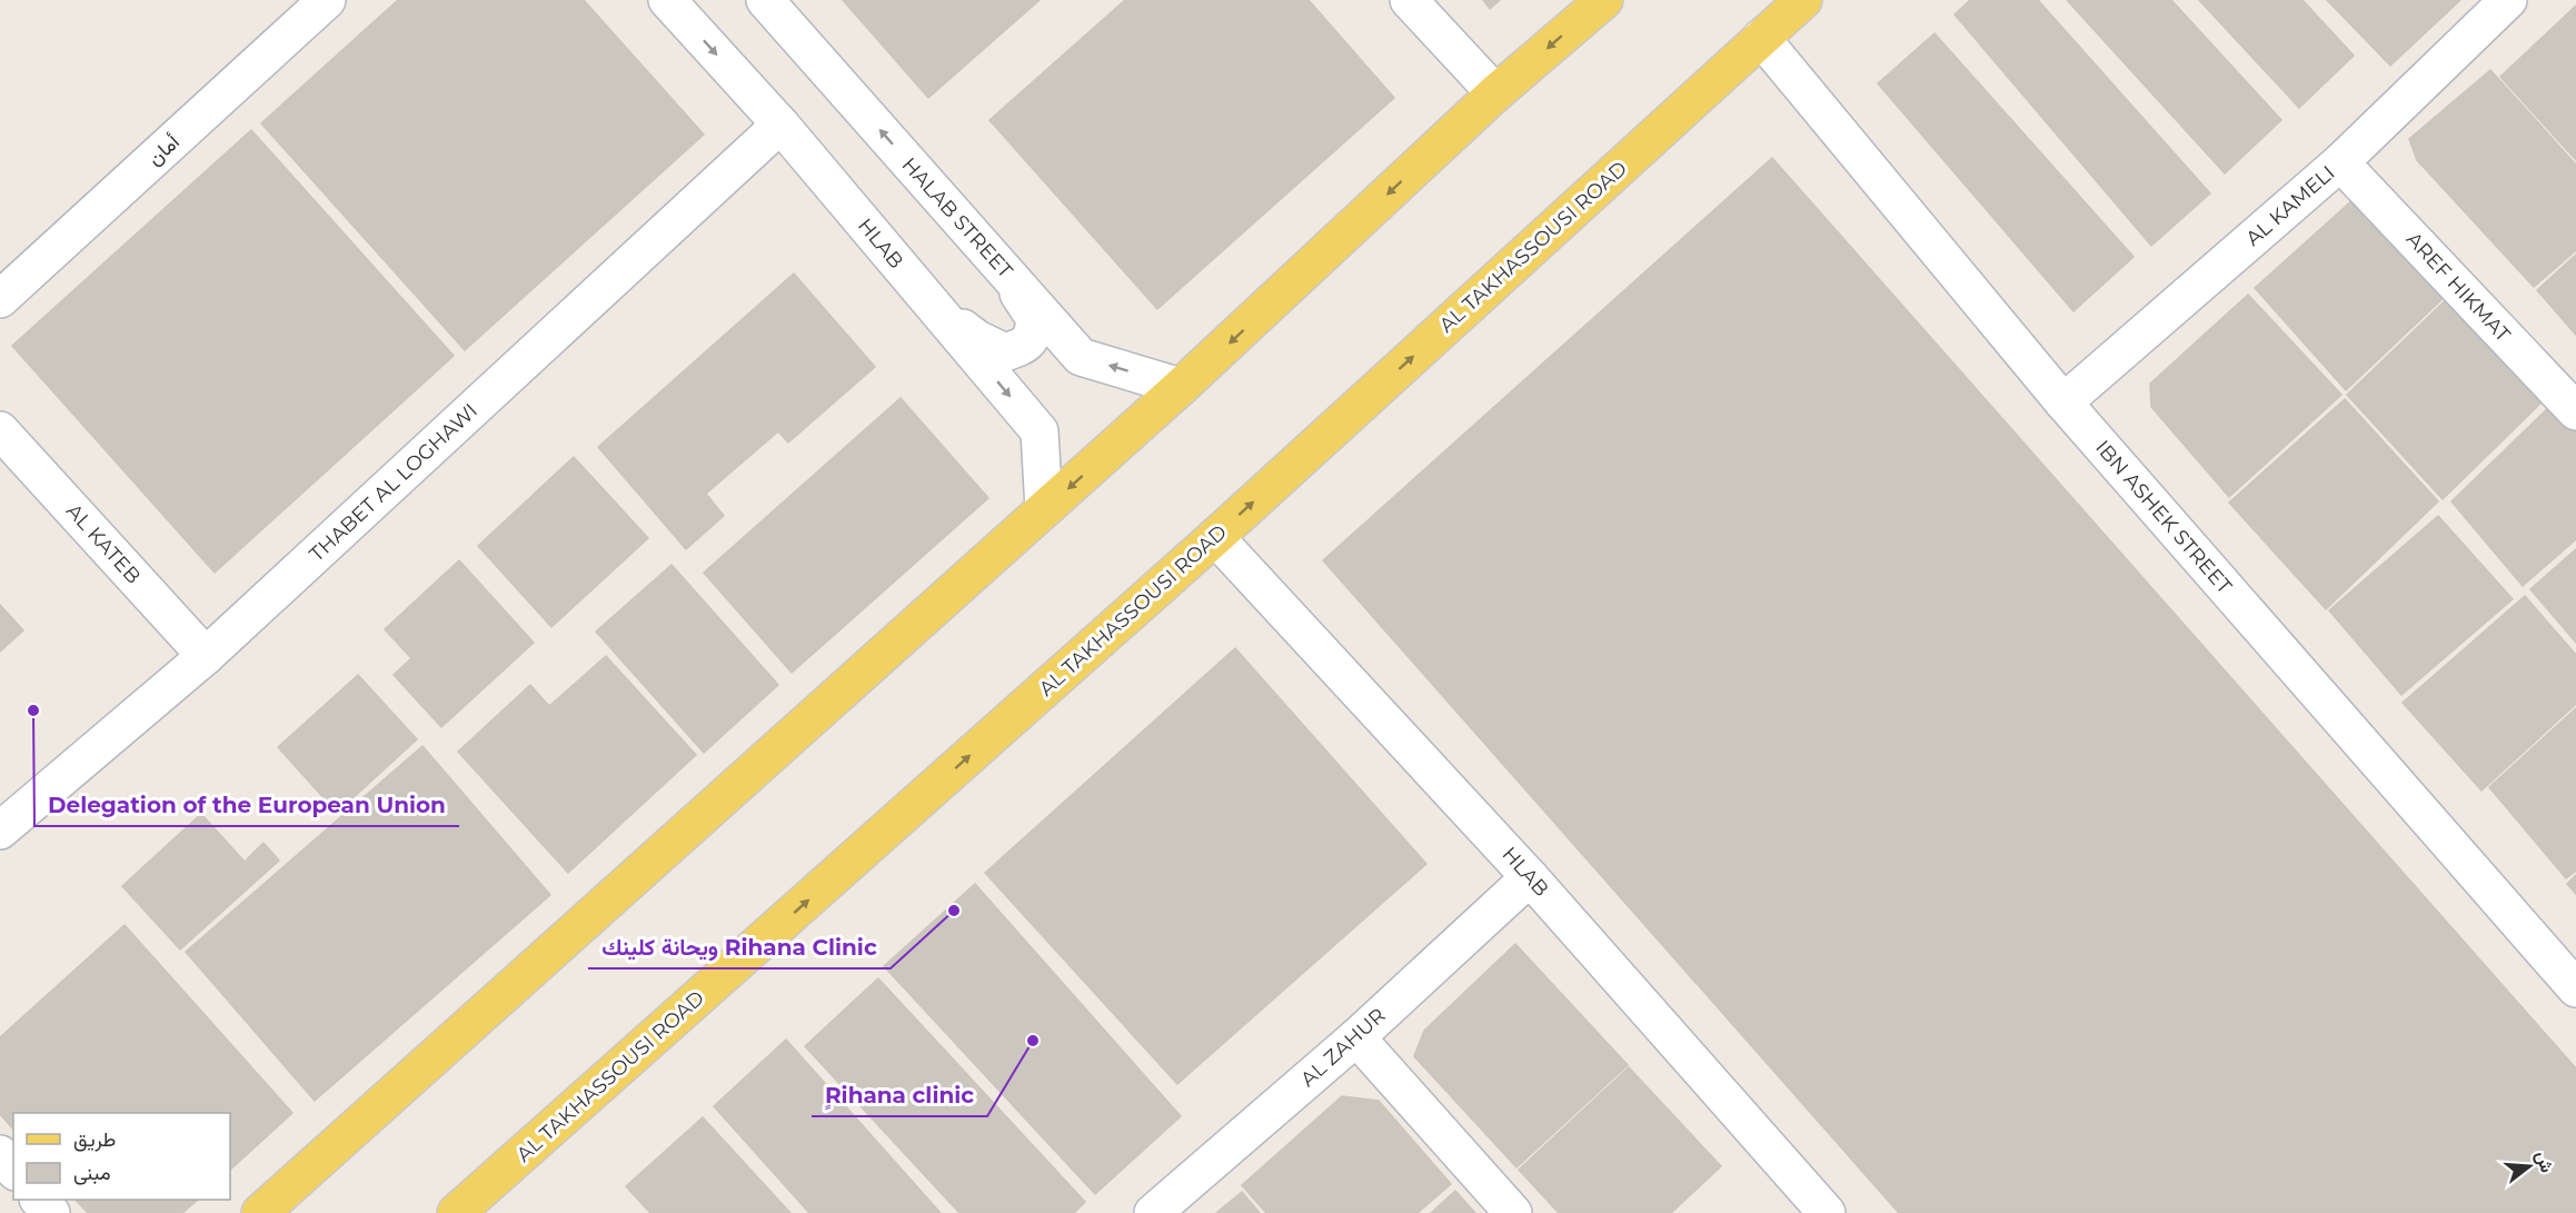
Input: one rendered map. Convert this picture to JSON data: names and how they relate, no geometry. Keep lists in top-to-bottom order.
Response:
{
  "streets": {
    "main road": ["AL TAKHASSOUSI ROAD"],
    "street": [
      "أمان",
      "AL KAMELI",
      "HALAB STREET",
      "HLAB",
      "AREF HIKMAT",
      "THABET AL LOGHAWI",
      "IBN ASHEK STREET",
      "AL KATEB",
      "AL ZAHUR"
    ]
  },
  "crossings": [
    ["AL KAMELI", "AREF HIKMAT"],
    ["AL KAMELI", "IBN ASHEK STREET"],
    ["HLAB", "AL TAKHASSOUSI ROAD"],
    ["HLAB", "THABET AL LOGHAWI"],
    ["HLAB", "AL ZAHUR"],
    ["AL TAKHASSOUSI ROAD", "IBN ASHEK STREET"],
    ["THABET AL LOGHAWI", "AL KATEB"]
  ],
  "one_way": ["HALAB STREET"],
  "places": ["Delegation of the European Union", "ويحانة كلينك Rihana Clinic", "ٍRihana clinic"],
  "legend": ["طريق", "مبنى"],
  "north": "right"
}
